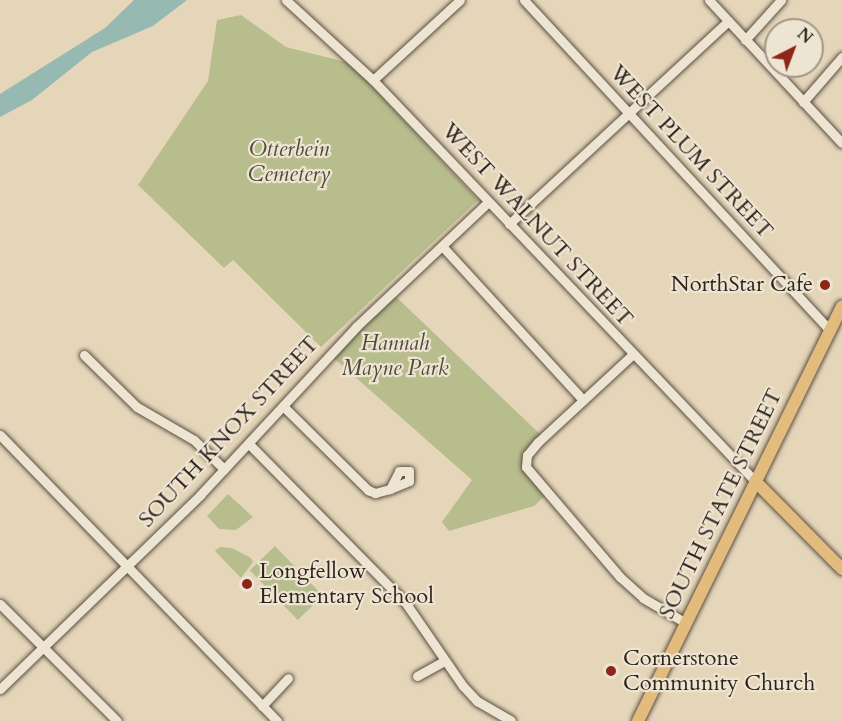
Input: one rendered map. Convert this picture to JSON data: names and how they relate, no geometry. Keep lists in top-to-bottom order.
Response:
{
  "streets": {
    "main road": ["SOUTH STATE STREET"],
    "street": ["WEST PLUM STREET", "WEST WALNUT STREET", "SOUTH KNOX STREET"]
  },
  "crossings": [
    ["WEST PLUM STREET", "SOUTH STATE STREET"],
    ["WEST WALNUT STREET", "SOUTH KNOX STREET"],
    ["WEST WALNUT STREET", "SOUTH STATE STREET"]
  ],
  "parks": ["Otterbein Cemetery", "Hannah Mayne Park"],
  "places": ["NorthStar Cafe", "Longfellow Elementary School", "Cornerstone Community Church"],
  "north": "top right"
}
